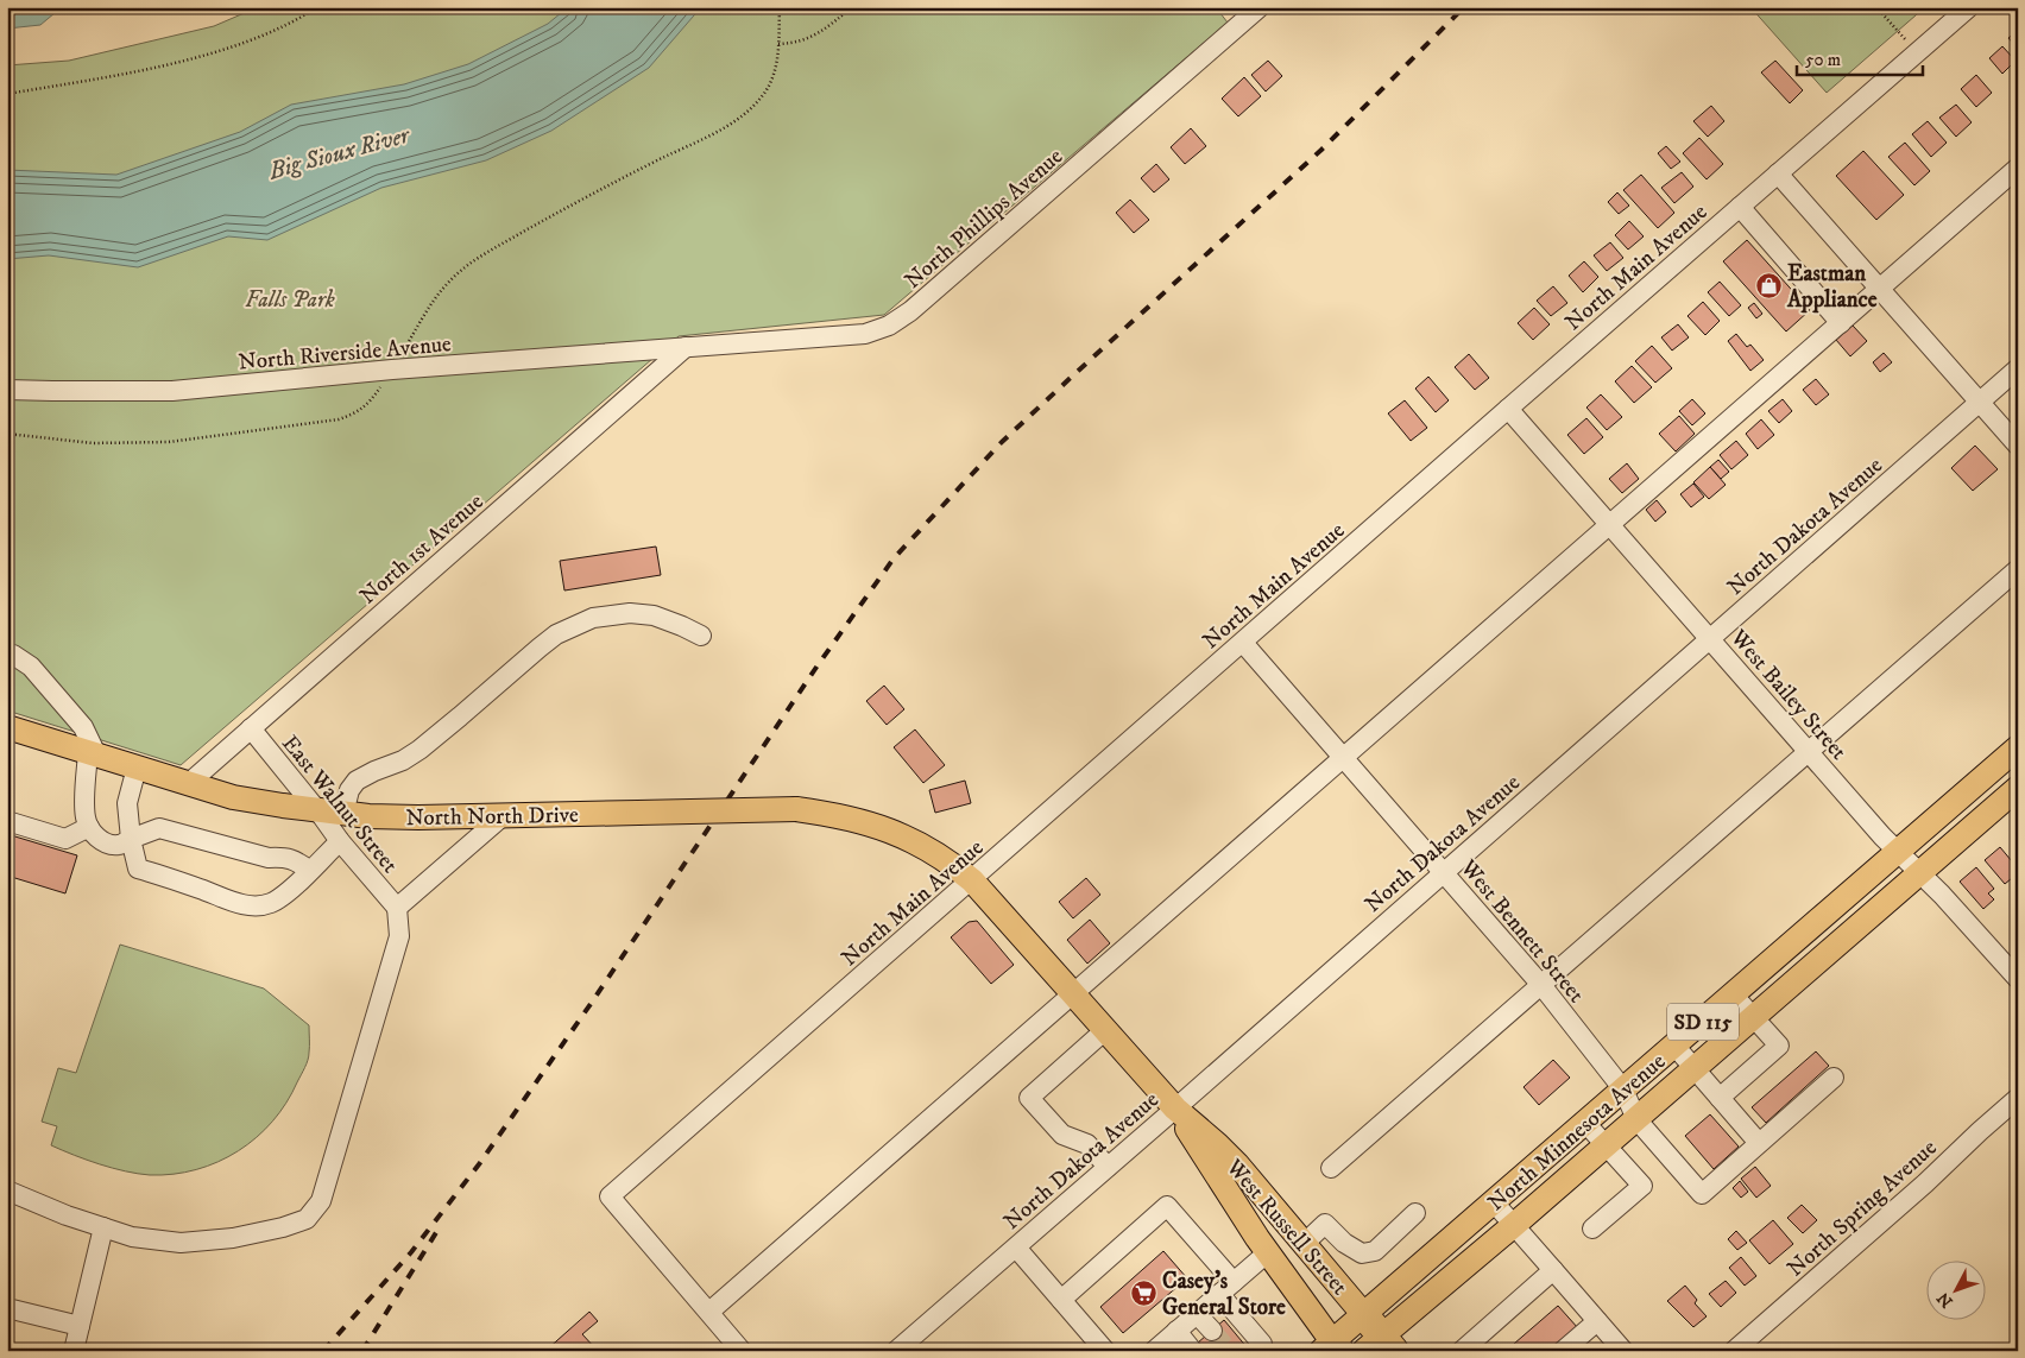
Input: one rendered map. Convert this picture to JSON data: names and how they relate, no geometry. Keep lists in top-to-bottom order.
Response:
{
  "streets": {
    "highway": ["West Russell Street"],
    "main road": ["North North Drive", "SD 115", "North Minnesota Avenue"],
    "street": [
      "North Phillips Avenue",
      "North Main Avenue",
      "North Riverside Avenue",
      "North Dakota Avenue",
      "North 1st Avenue",
      "West Bailey Street",
      "East Walnut Street",
      "West Bennett Street",
      "North Spring Avenue"
    ]
  },
  "crossings": [
    ["North Phillips Avenue", "North Riverside Avenue"],
    ["North Phillips Avenue", "North 1st Avenue"],
    ["North Main Avenue", "West Bailey Street"],
    ["North Main Avenue", "North North Drive"],
    ["North Main Avenue", "West Bennett Street"],
    ["North Main Avenue", "West Russell Street"],
    ["North Riverside Avenue", "North 1st Avenue"],
    ["North Dakota Avenue", "West Bailey Street"],
    ["North Dakota Avenue", "West Bennett Street"],
    ["North Dakota Avenue", "West Russell Street"],
    ["North 1st Avenue", "East Walnut Street"],
    ["North 1st Avenue", "North North Drive"],
    ["West Bailey Street", "North Minnesota Avenue"],
    ["East Walnut Street", "North North Drive"],
    ["North North Drive", "West Russell Street"],
    ["West Bennett Street", "North Minnesota Avenue"],
    ["North Minnesota Avenue", "West Russell Street"]
  ],
  "water": ["Big Sioux River"],
  "parks": ["Falls Park"],
  "places": {
    "shop": ["Eastman Appliance"],
    "supermarket": ["Casey's General Store"]
  },
  "scale_bar": "50 m",
  "north": "bottom left"
}
